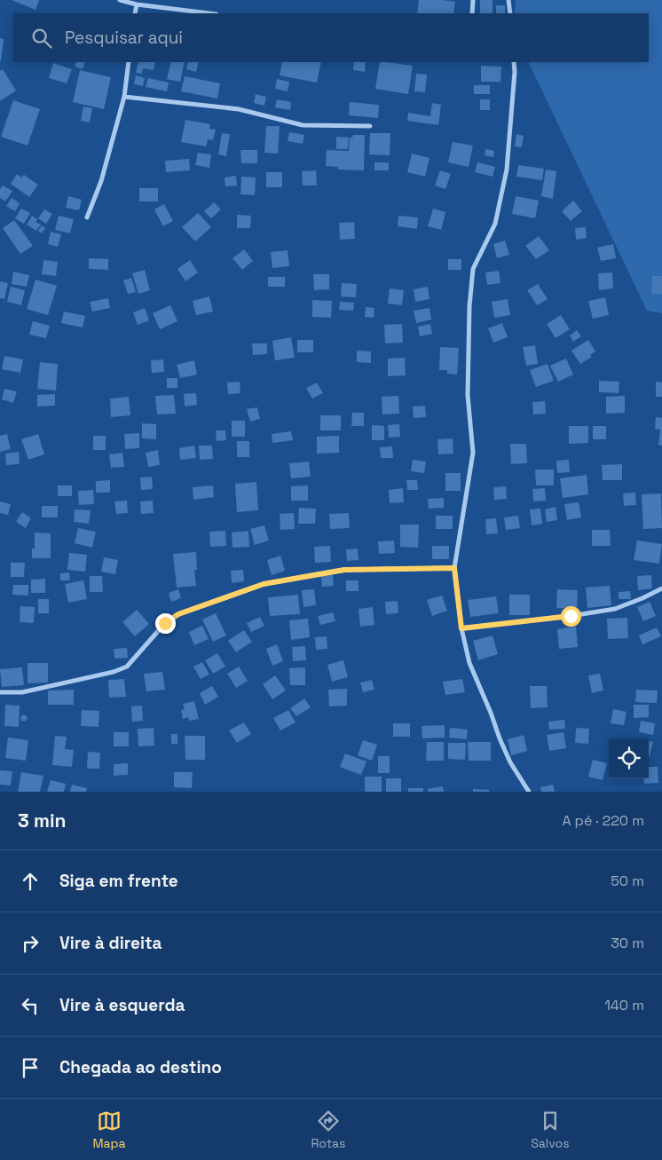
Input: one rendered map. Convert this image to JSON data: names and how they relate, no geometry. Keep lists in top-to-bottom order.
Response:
{
  "page": {
    "search": "Pesquisar aqui",
    "heading": ["3 min", "A pé · 220 m"],
    "list": [
      ["Siga em frente", "50 m"],
      ["Vire à direita", "30 m"],
      ["Vire à esquerda", "140 m"],
      "Chegada ao destino"
    ],
    "nav": ["Mapa", "Rotas", "Salvos"]
  }
}
